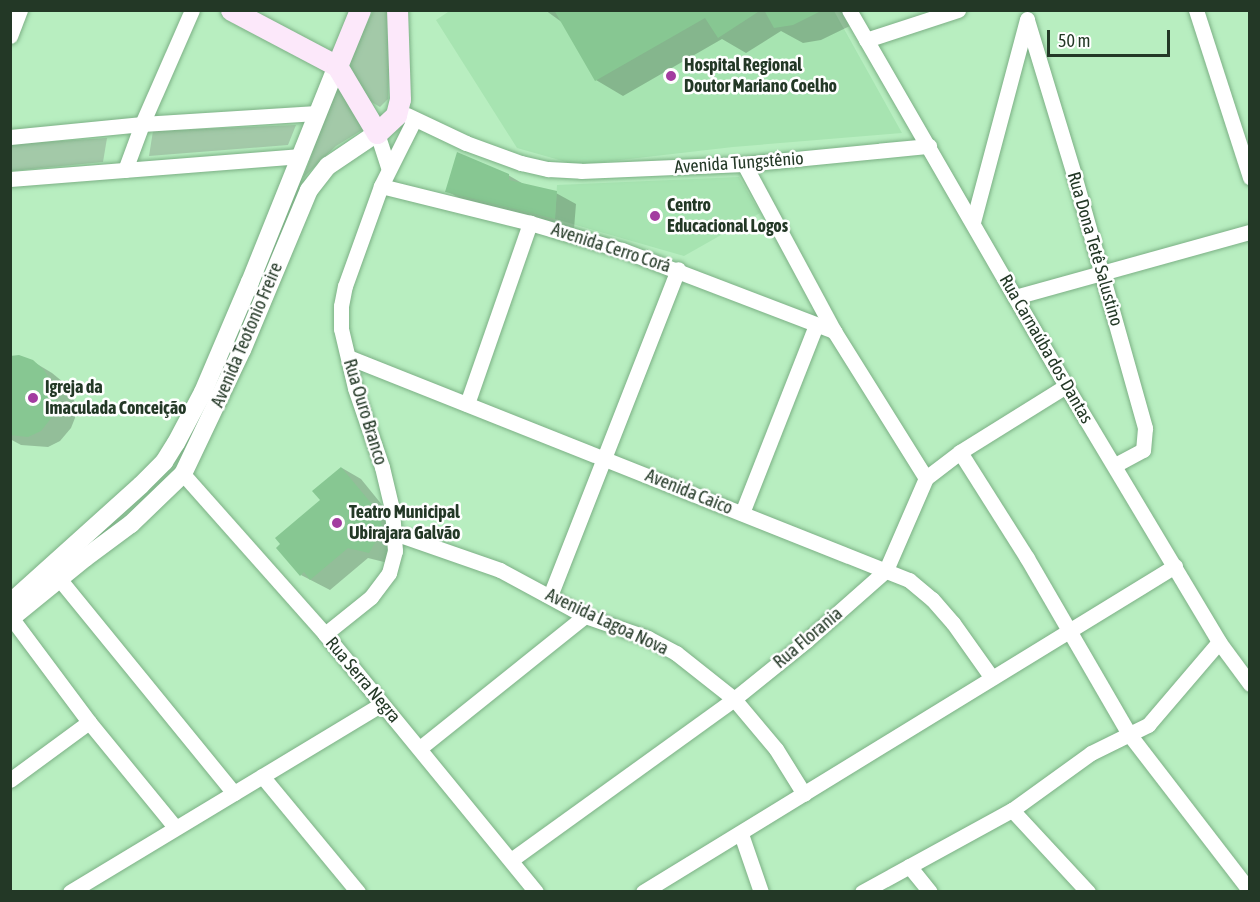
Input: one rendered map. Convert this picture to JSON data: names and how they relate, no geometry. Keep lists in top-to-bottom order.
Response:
{
  "streets": {
    "main road": ["Avenida Teotonio Freire"],
    "street": [
      "Avenida Tungstênio",
      "Avenida Cerro Corá",
      "Rua Dona Tetê Salustino",
      "Rua Carnaúba dos Dantas",
      "Rua Ouro Branco",
      "Avenida Caico",
      "Avenida Lagoa Nova",
      "Rua Florania",
      "Rua Serra Negra"
    ]
  },
  "crossings": [
    ["Avenida Tungstênio", "Avenida Teotonio Freire"],
    ["Avenida Tungstênio", "Rua Carnaúba dos Dantas"],
    ["Avenida Tungstênio", "Rua Ouro Branco"],
    ["Avenida Cerro Corá", "Rua Ouro Branco"],
    ["Rua Dona Tetê Salustino", "Rua Carnaúba dos Dantas"],
    ["Avenida Teotonio Freire", "Rua Ouro Branco"],
    ["Avenida Teotonio Freire", "Rua Serra Negra"],
    ["Rua Carnaúba dos Dantas", "Rua Florania"],
    ["Rua Ouro Branco", "Avenida Caico"],
    ["Rua Ouro Branco", "Avenida Lagoa Nova"],
    ["Rua Ouro Branco", "Rua Serra Negra"],
    ["Avenida Caico", "Rua Florania"],
    ["Avenida Lagoa Nova", "Rua Florania"],
    ["Rua Florania", "Rua Serra Negra"]
  ],
  "places": [
    "Hospital Regional Doutor Mariano Coelho",
    "Centro Educacional Logos",
    "Igreja da Imaculada Conceição",
    "Teatro Municipal Ubirajara Galvão"
  ],
  "scale_bar": "50 m"
}
